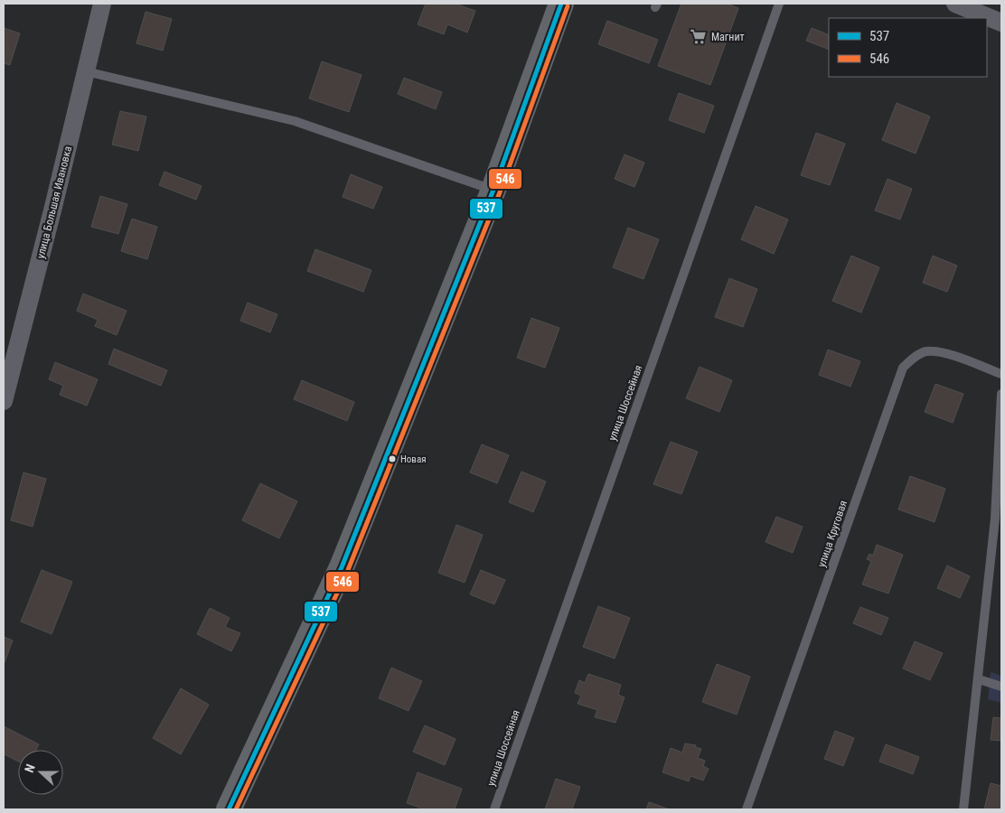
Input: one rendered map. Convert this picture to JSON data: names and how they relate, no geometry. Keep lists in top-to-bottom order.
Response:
{
  "streets": {
    "street": ["улица Большая Ивановка"],
    "lane": ["улица Шоссейная", "улица Круговая"]
  },
  "places": {
    "supermarket": ["Магнит"],
    "other": ["Новая"]
  },
  "lines": ["transit line 537", "transit line 546"],
  "legend": ["537", "546"],
  "north": "left"
}
